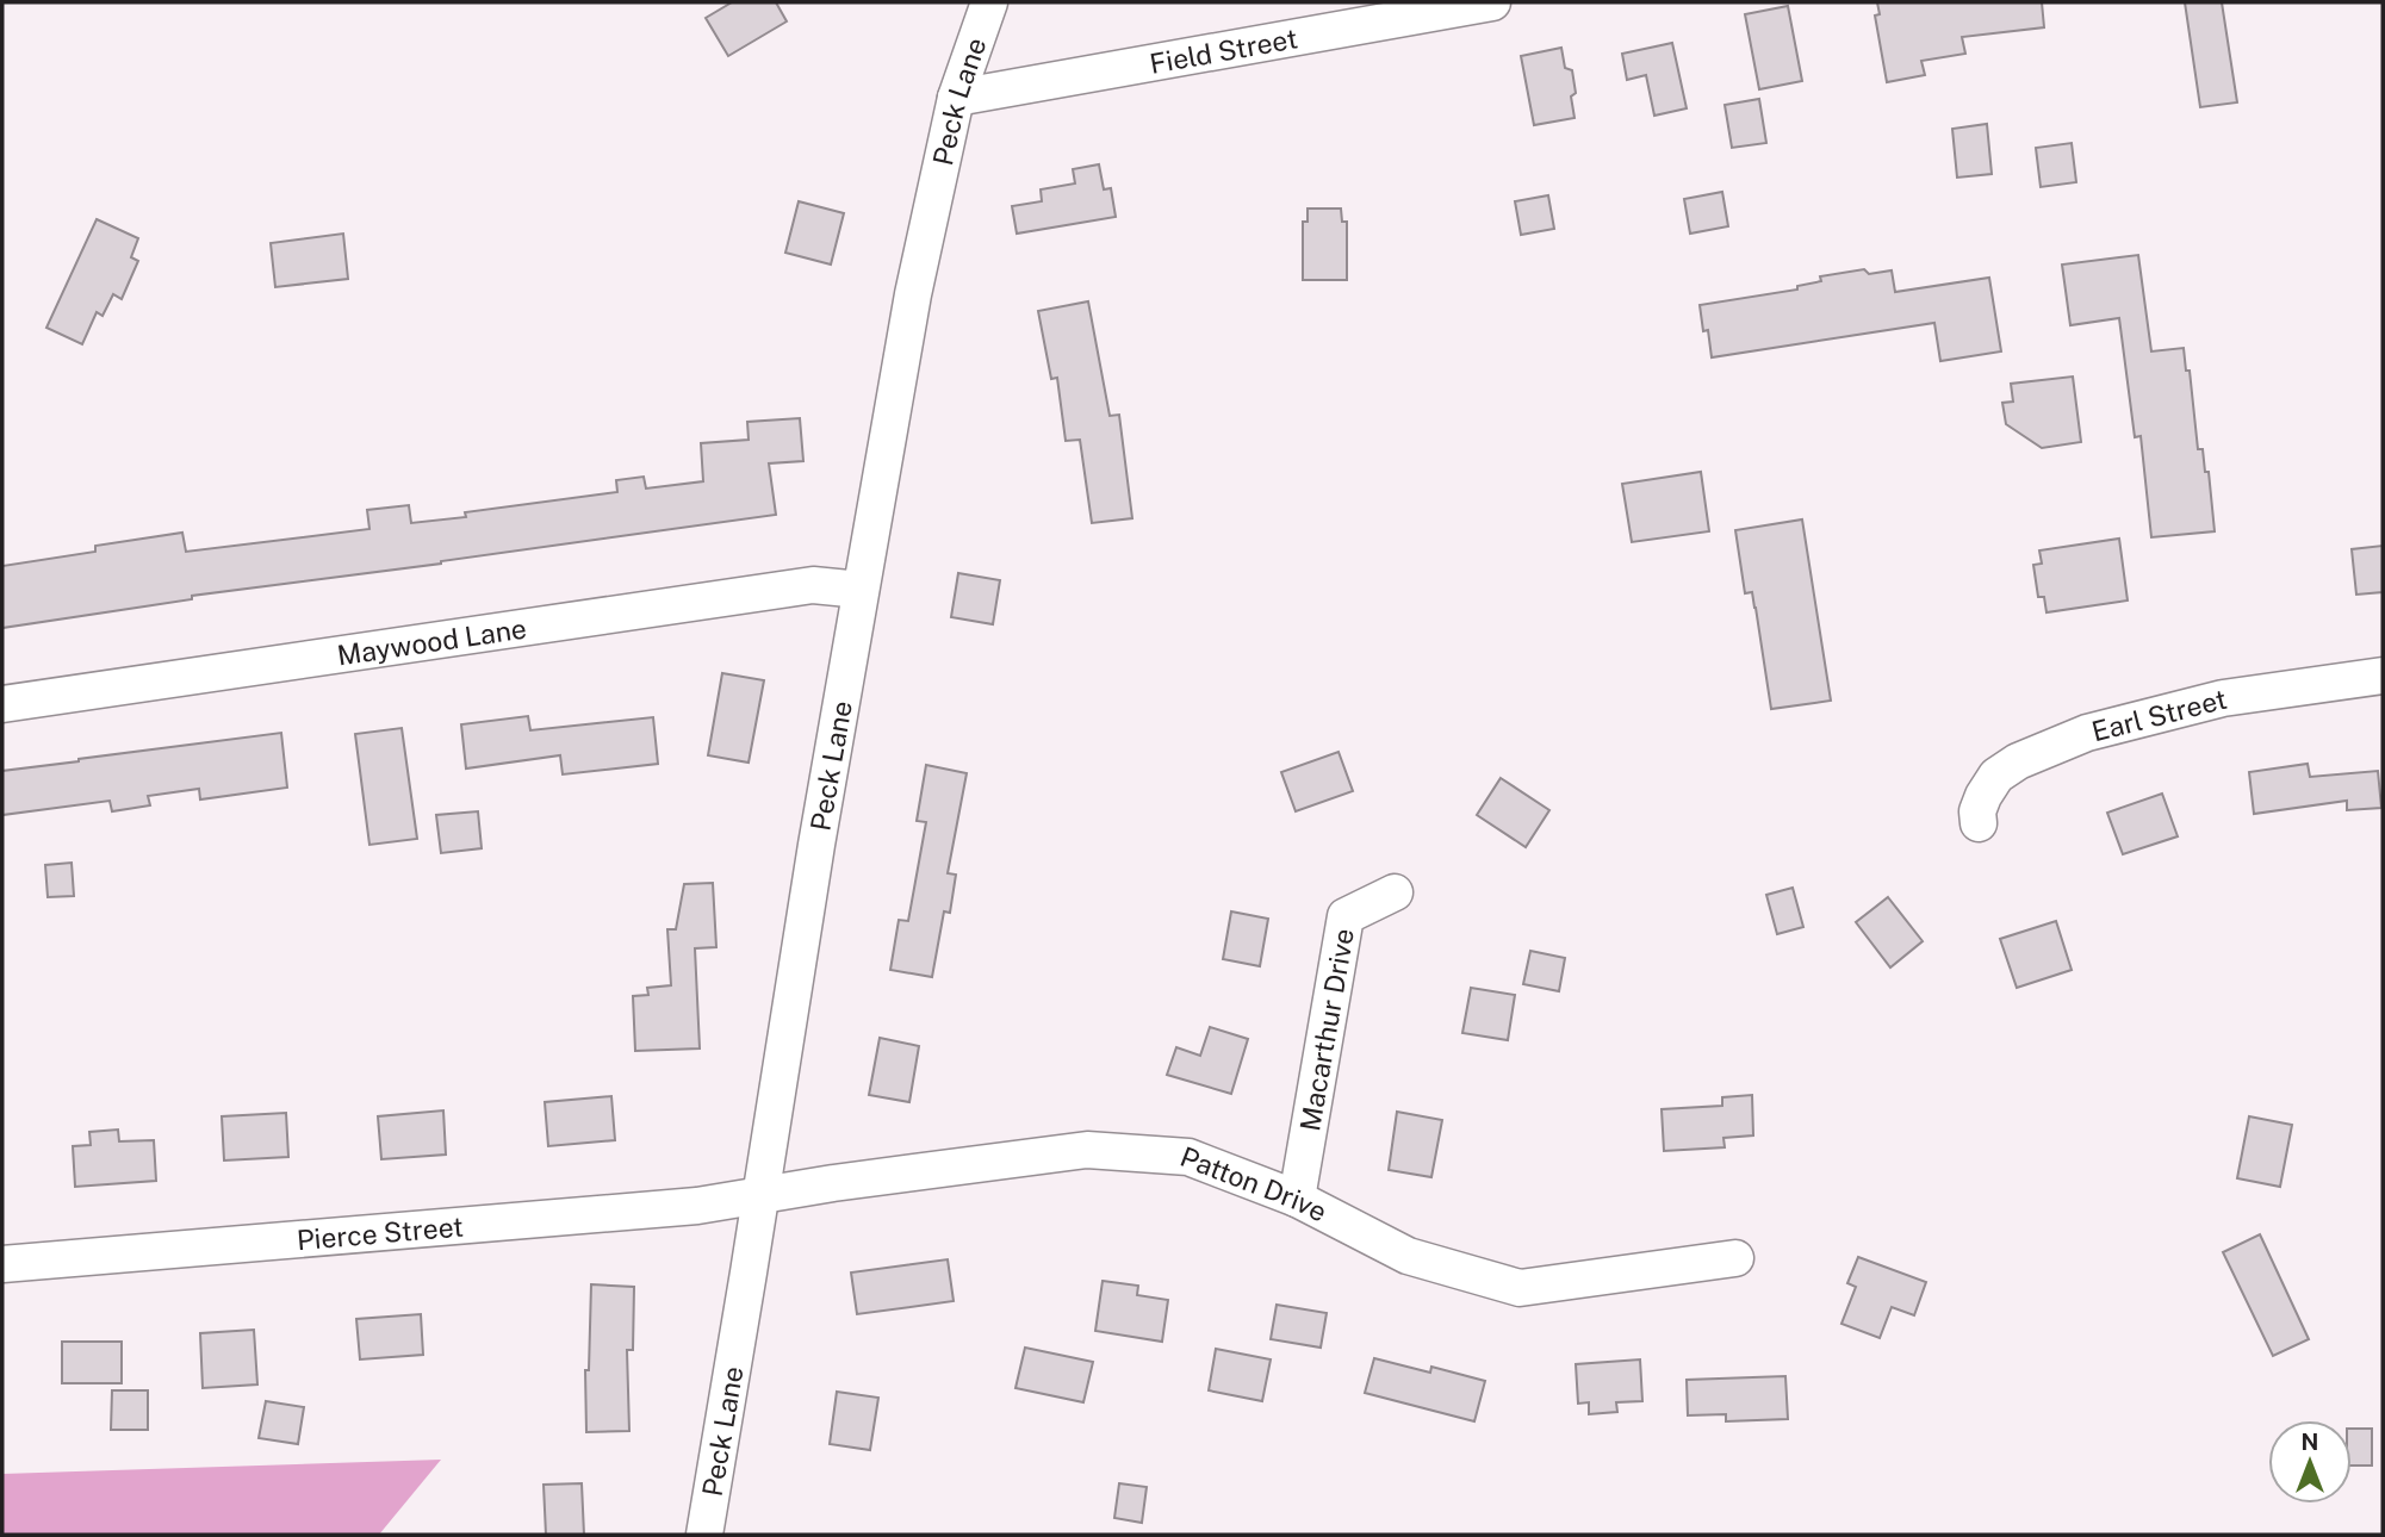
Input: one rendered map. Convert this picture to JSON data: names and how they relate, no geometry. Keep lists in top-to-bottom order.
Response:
{
  "streets": {
    "street": [
      "Field Street",
      "Peck Lane",
      "Maywood Lane",
      "Earl Street",
      "Macarthur Drive",
      "Patton Drive",
      "Pierce Street"
    ]
  },
  "crossings": [
    ["Field Street", "Peck Lane"],
    ["Peck Lane", "Maywood Lane"],
    ["Peck Lane", "Patton Drive"],
    ["Peck Lane", "Pierce Street"],
    ["Macarthur Drive", "Patton Drive"],
    ["Patton Drive", "Pierce Street"]
  ],
  "north": "top"
}
